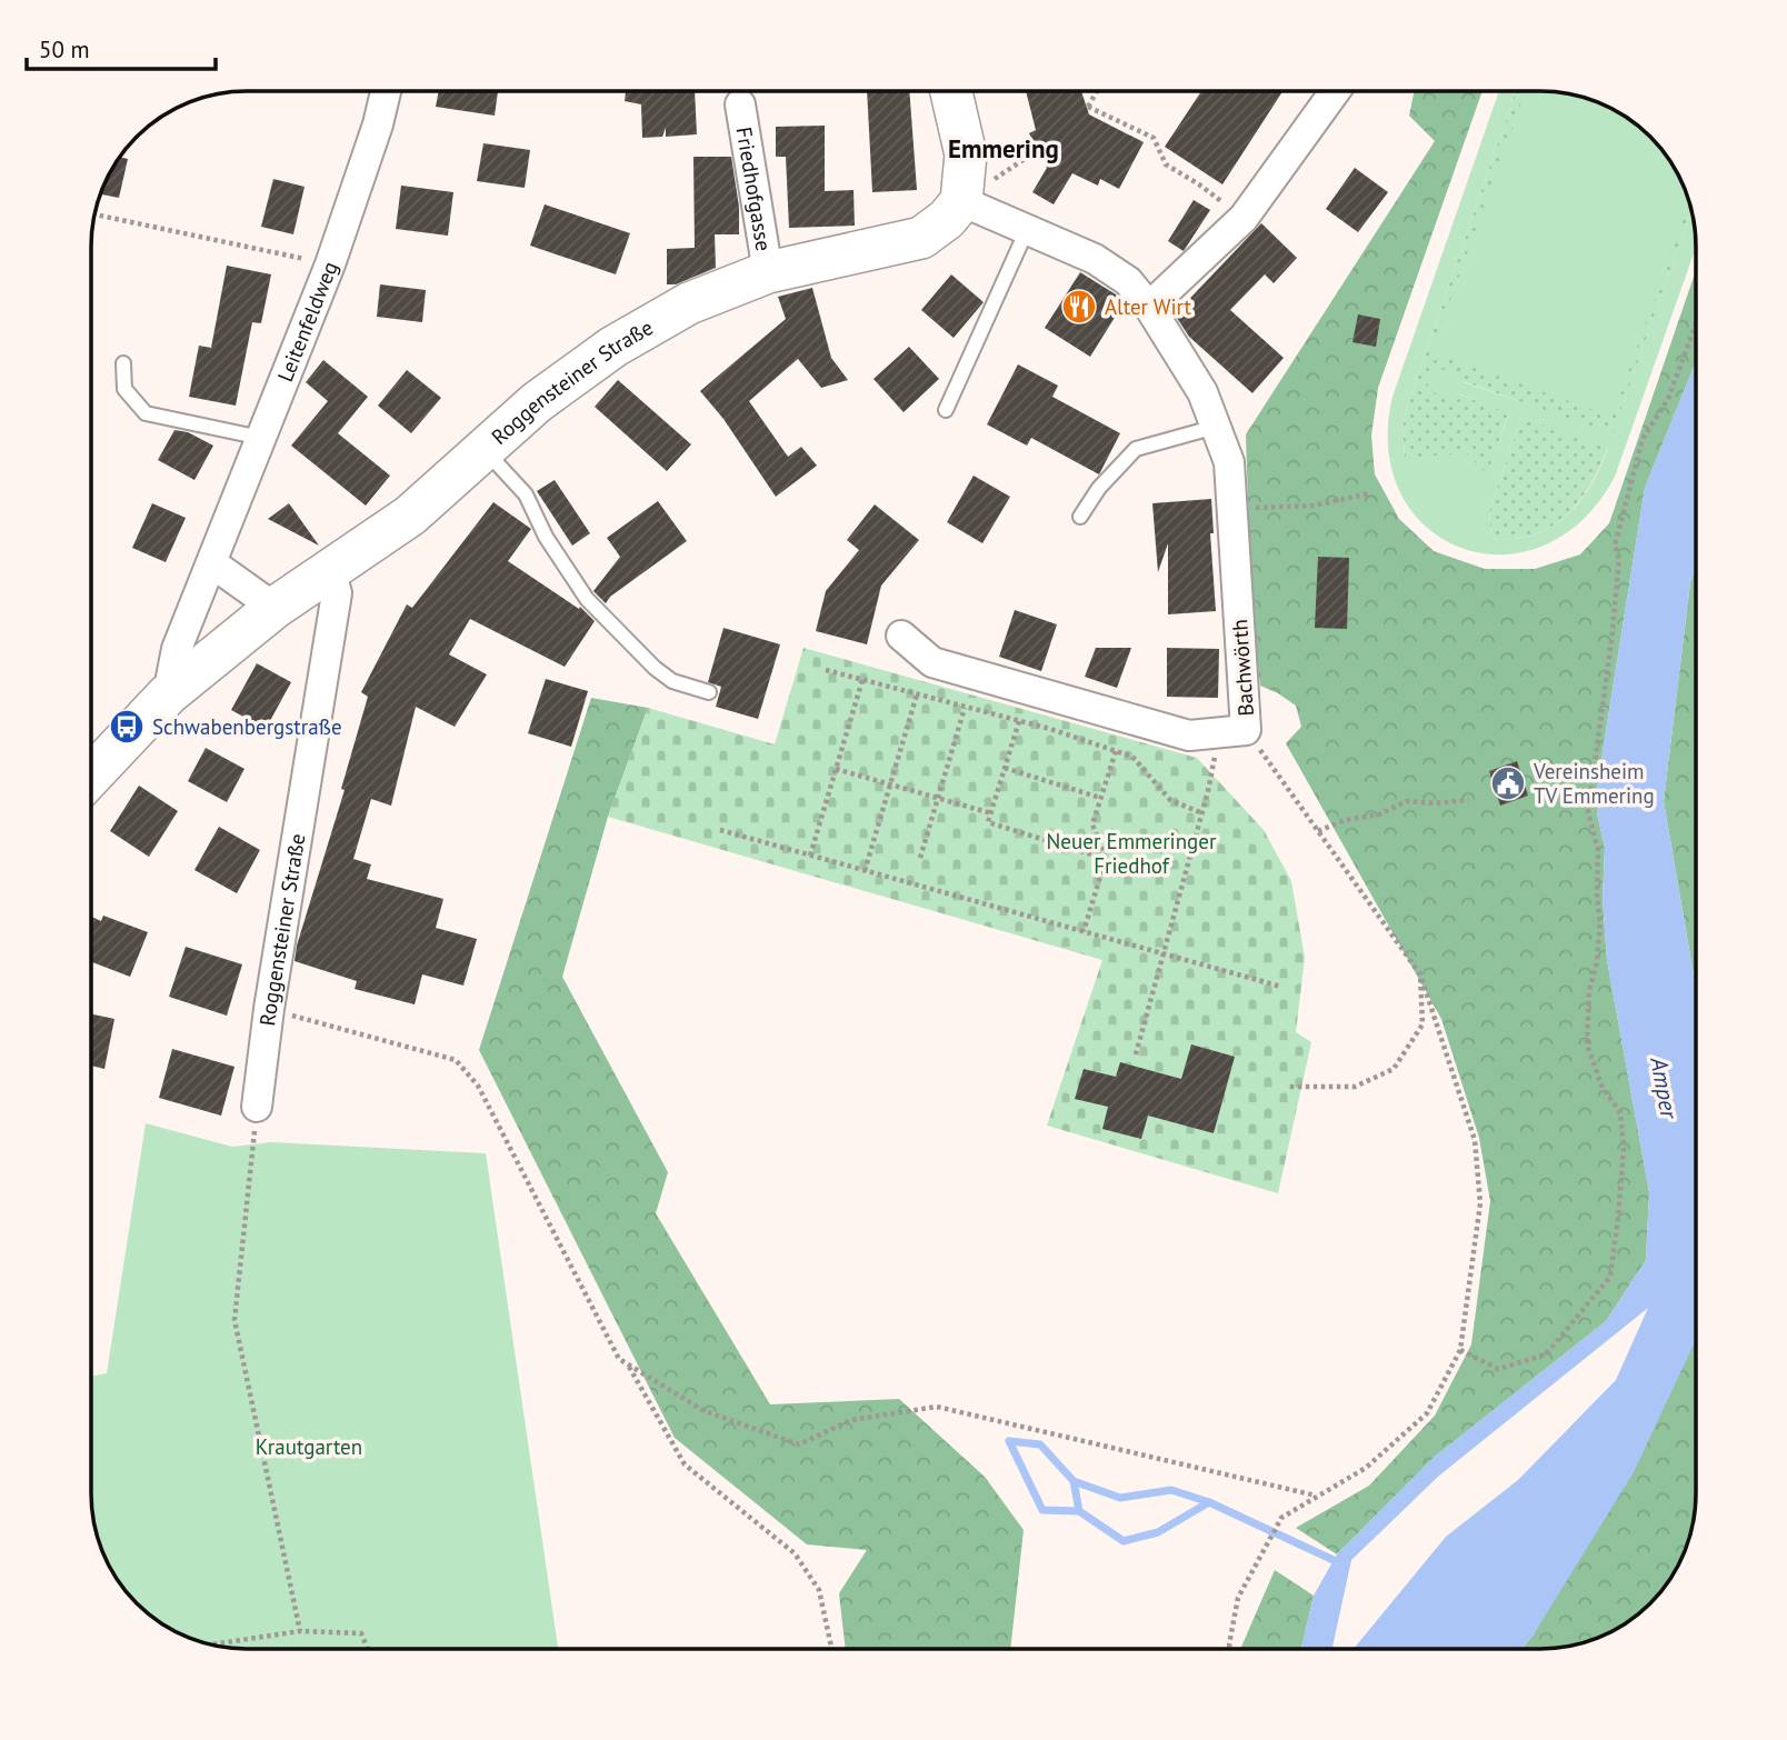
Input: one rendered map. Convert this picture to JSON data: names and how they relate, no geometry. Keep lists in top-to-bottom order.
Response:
{
  "streets": {
    "street": [
      "Friedhofgasse",
      "Leitenfeldweg",
      "Roggensteiner Straße",
      "Bachwörth"
    ]
  },
  "crossings": [
    ["Friedhofgasse", "Roggensteiner Straße"],
    ["Leitenfeldweg", "Roggensteiner Straße"],
    ["Roggensteiner Straße", "Bachwörth"]
  ],
  "districts": ["Emmering"],
  "water": ["Amper"],
  "parks": ["Neuer Emmeringer Friedhof", "Krautgarten"],
  "places": {
    "restaurant": ["Alter Wirt"],
    "bus stop": ["Schwabenbergstraße"],
    "public building": ["Vereinsheim TV Emmering"]
  },
  "scale_bar": "50 m"
}
